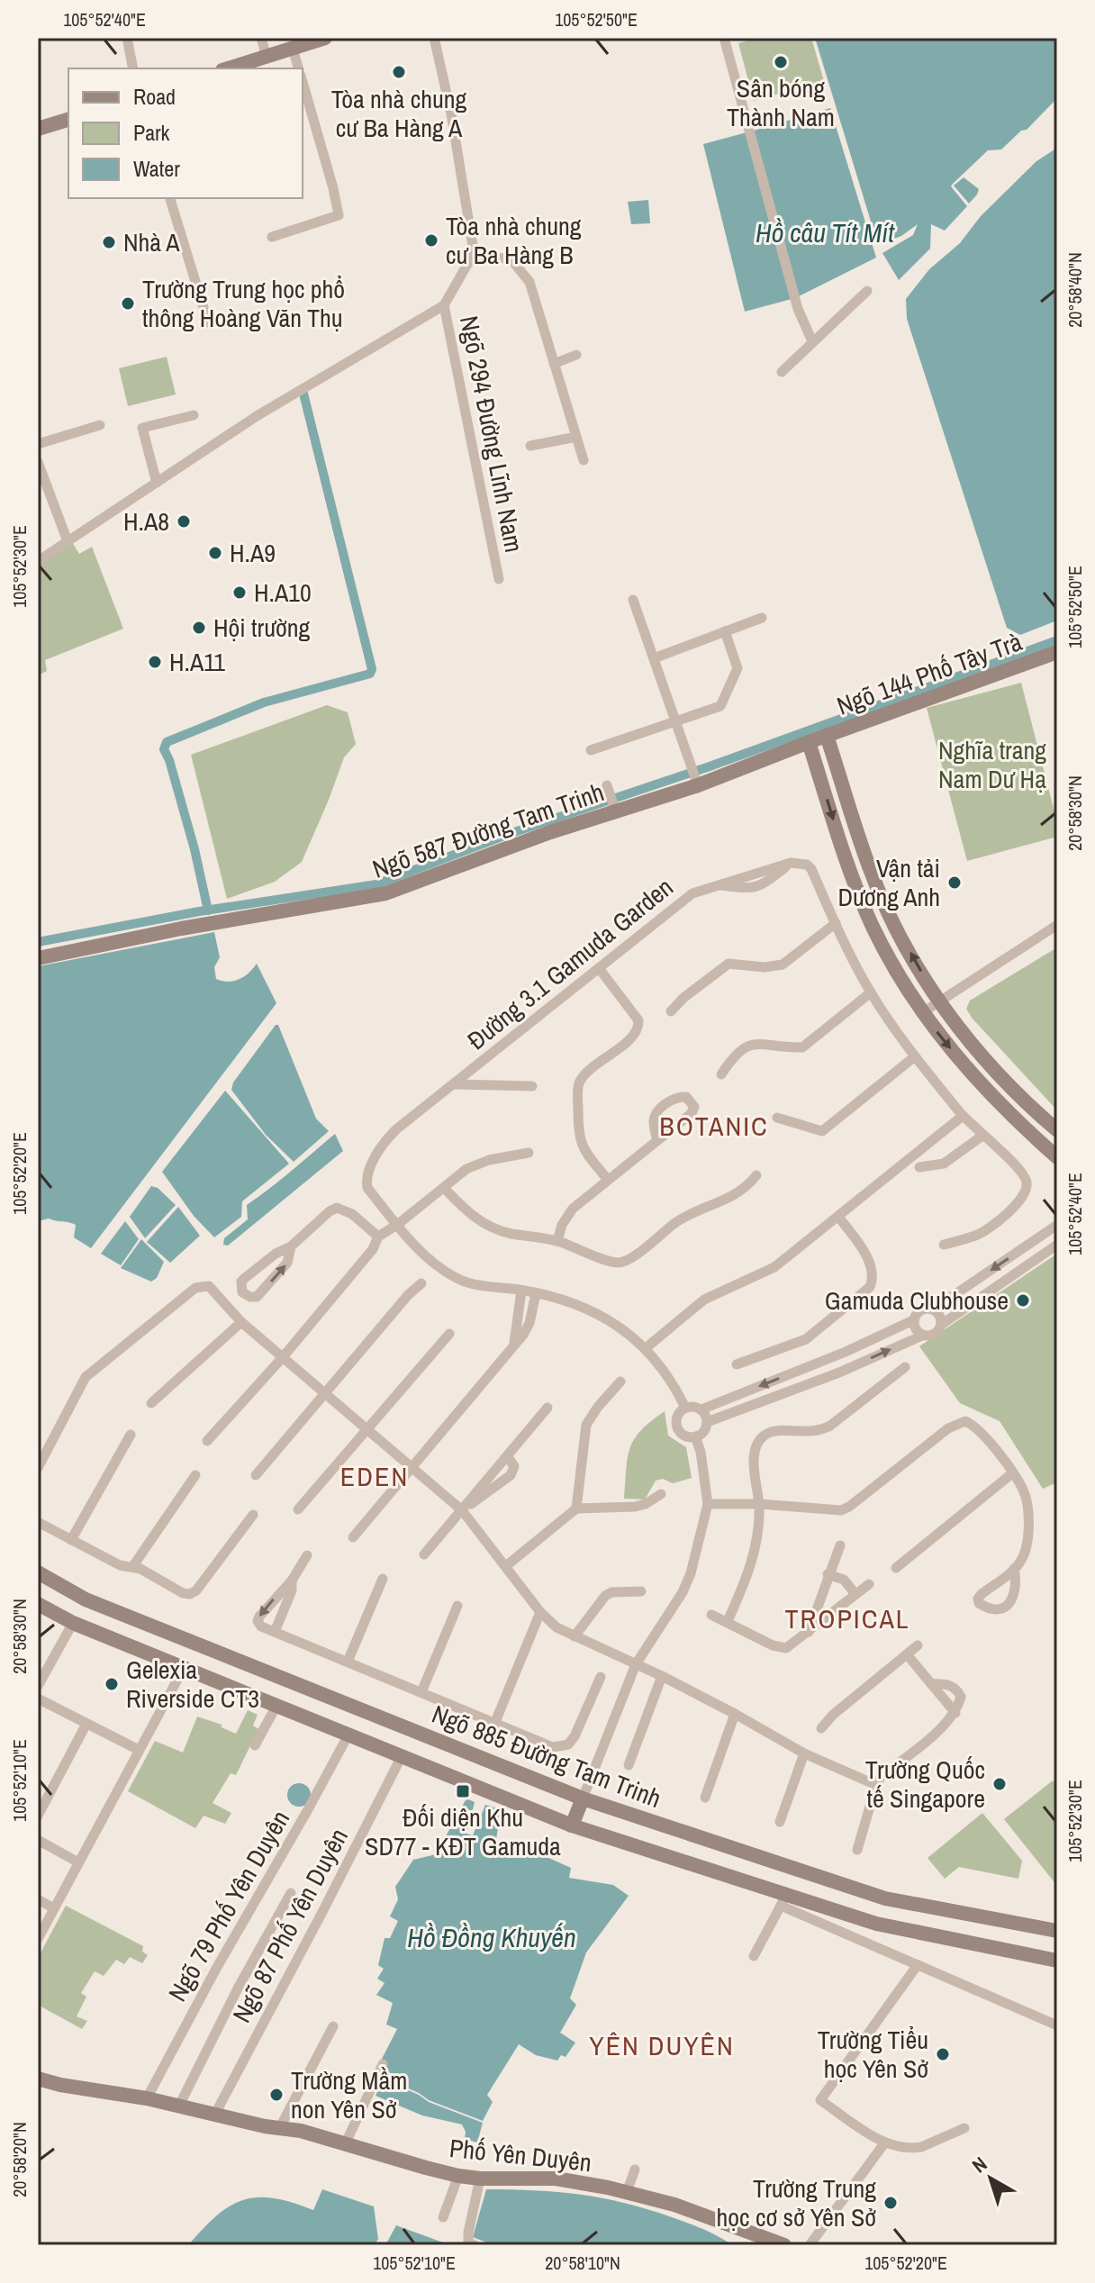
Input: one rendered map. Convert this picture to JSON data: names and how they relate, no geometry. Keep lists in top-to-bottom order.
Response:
{
  "streets": {
    "street": [
      "Ngõ 294 Đường Lĩnh Nam",
      "Ngõ 144 Phố Tây Trà",
      "Ngõ 587 Đường Tam Trinh",
      "Đường 3.1 Gamuda Garden",
      "Ngõ 885 Đường Tam Trinh",
      "Ngõ 79 Phố Yên Duyên",
      "Ngõ 87 Phố Yên Duyên",
      "Phố Yên Duyên"
    ]
  },
  "crossings": [
    ["Ngõ 144 Phố Tây Trà", "Ngõ 587 Đường Tam Trinh"],
    ["Ngõ 885 Đường Tam Trinh", "Ngõ 79 Phố Yên Duyên"],
    ["Ngõ 885 Đường Tam Trinh", "Ngõ 87 Phố Yên Duyên"],
    ["Ngõ 79 Phố Yên Duyên", "Phố Yên Duyên"],
    ["Ngõ 87 Phố Yên Duyên", "Phố Yên Duyên"]
  ],
  "districts": [
    "BOTANIC",
    "EDEN",
    "TROPICAL",
    "YÊN DUYÊN"
  ],
  "water": ["Hồ câu Tít Mít", "Hồ Đồng Khuyến"],
  "parks": ["Nghĩa trang Nam Dư Hạ"],
  "places": {
    "other": [
      "Sân bóng Thành Nam",
      "Tòa nhà chung cư Ba Hàng A",
      "Tòa nhà chung cư Ba Hàng B",
      "Nhà A",
      "Trường Trung học phổ thông Hoàng Văn Thụ",
      "H.A8",
      "H.A9",
      "H.A10",
      "Hội trường",
      "H.A11",
      "Vận tải Dương Anh",
      "Gamuda Clubhouse",
      "Gelexia Riverside CT3",
      "Trường Quốc tế Singapore",
      "Trường Tiểu học Yên Sở",
      "Trường Mầm non Yên Sở",
      "Trường Trung học cơ sở Yên Sở"
    ],
    "transit": ["Đối diện Khu SD77 - KĐT Gamuda"]
  },
  "legend": ["Road", "Park", "Water"],
  "north": "top left",
  "coordinates": [
    "105°52'40\"E",
    "105°52'50\"E",
    "20°58'40\"N",
    "105°52'30\"E",
    "20°58'30\"N",
    "105°52'20\"E",
    "105°52'10\"E",
    "20°58'20\"N",
    "20°58'10\"N"
  ]
}
